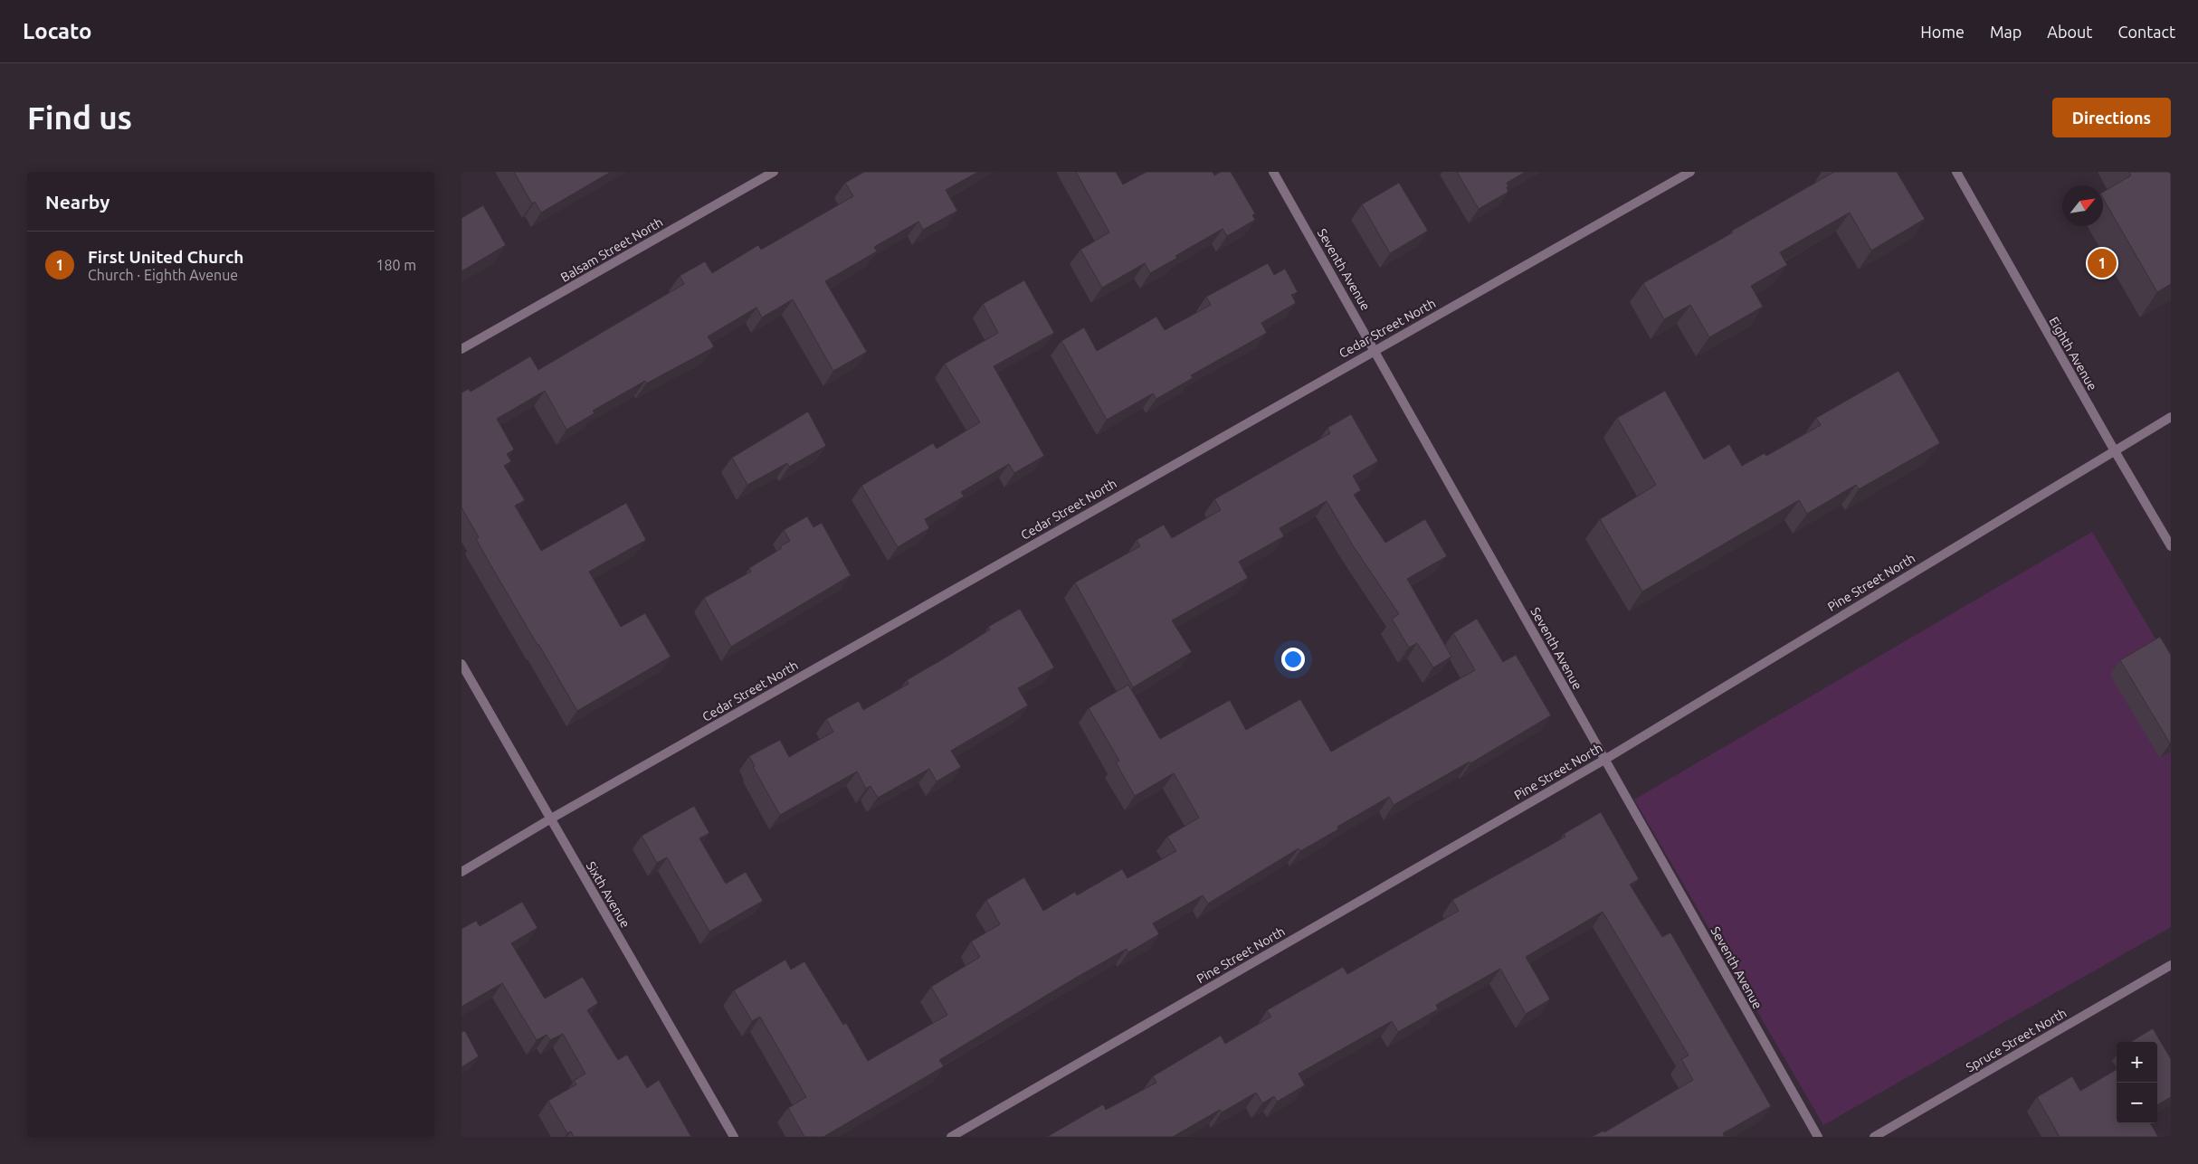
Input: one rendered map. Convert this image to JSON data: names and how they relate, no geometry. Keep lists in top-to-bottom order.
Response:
{
  "streets": {
    "street": [
      "Balsam Street North",
      "Seventh Avenue",
      "Cedar Street North",
      "Eighth Avenue",
      "Pine Street North",
      "Sixth Avenue",
      "Spruce Street North"
    ]
  },
  "crossings": [
    ["Seventh Avenue", "Cedar Street North"],
    ["Seventh Avenue", "Pine Street North"],
    ["Cedar Street North", "Sixth Avenue"],
    ["Eighth Avenue", "Pine Street North"]
  ],
  "north": "top right",
  "page": {
    "header": "Locato",
    "nav": [
      "Home",
      "Map",
      "About",
      "Contact"
    ],
    "buttons": "Directions",
    "title": "Find us",
    "heading": "Nearby",
    "list": [
      {
        "mark": "1",
        "name": "First United Church",
        "note": "Church · Eighth Avenue",
        "value": "180 m"
      }
    ],
    "pins": "1",
    "map_buttons": ["+", "−"]
  }
}
